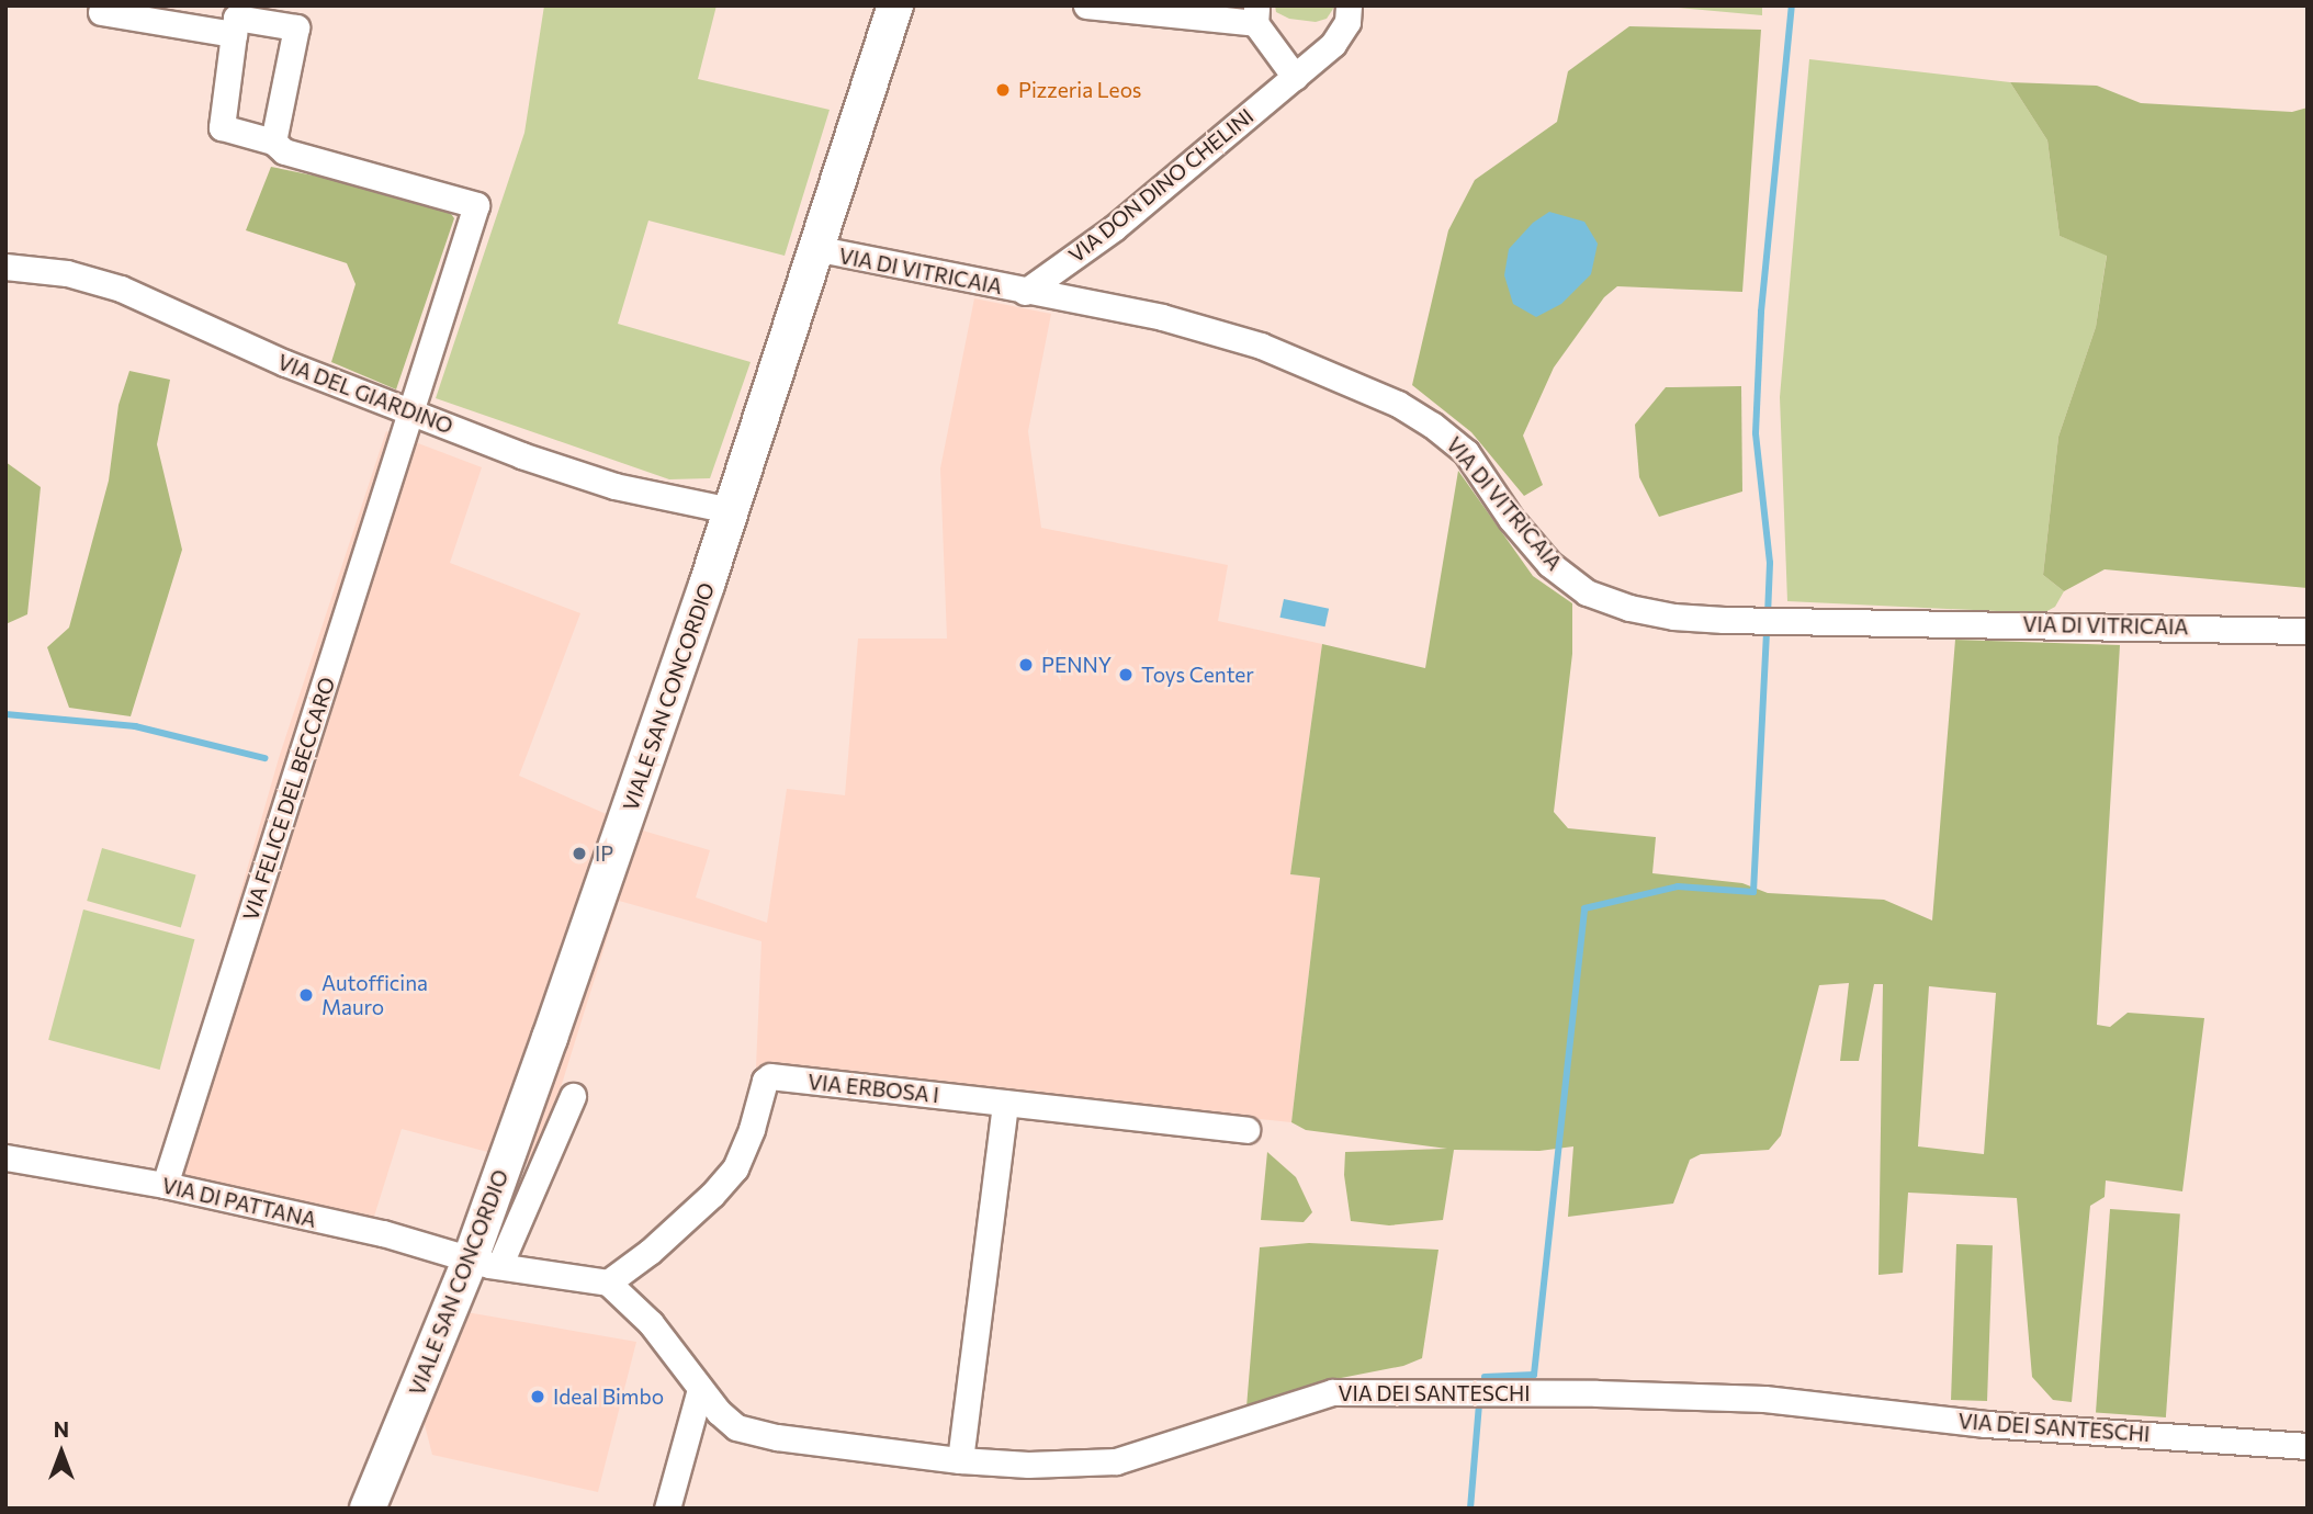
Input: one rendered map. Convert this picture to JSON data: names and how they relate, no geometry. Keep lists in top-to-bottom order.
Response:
{
  "streets": {
    "main road": ["VIALE SAN CONCORDIO"],
    "street": [
      "VIA DON DINO CHELINI",
      "VIA DI VITRICAIA",
      "VIA DEL GIARDINO",
      "VIA FELICE DEL BECCARO",
      "VIA ERBOSA I",
      "VIA DI PATTANA",
      "VIA DEI SANTESCHI"
    ]
  },
  "crossings": [
    ["VIA DON DINO CHELINI", "VIA DI VITRICAIA"],
    ["VIA DI VITRICAIA", "VIALE SAN CONCORDIO"],
    ["VIA DEL GIARDINO", "VIALE SAN CONCORDIO"],
    ["VIA DEL GIARDINO", "VIA FELICE DEL BECCARO"],
    ["VIALE SAN CONCORDIO", "VIA DI PATTANA"],
    ["VIA FELICE DEL BECCARO", "VIA DI PATTANA"],
    ["VIA ERBOSA I", "VIA DEI SANTESCHI"]
  ],
  "places": [
    "Pizzeria Leos",
    "PENNY",
    "Toys Center",
    "IP",
    "Autofficina Mauro",
    "Ideal Bimbo"
  ],
  "north": "top"
}
